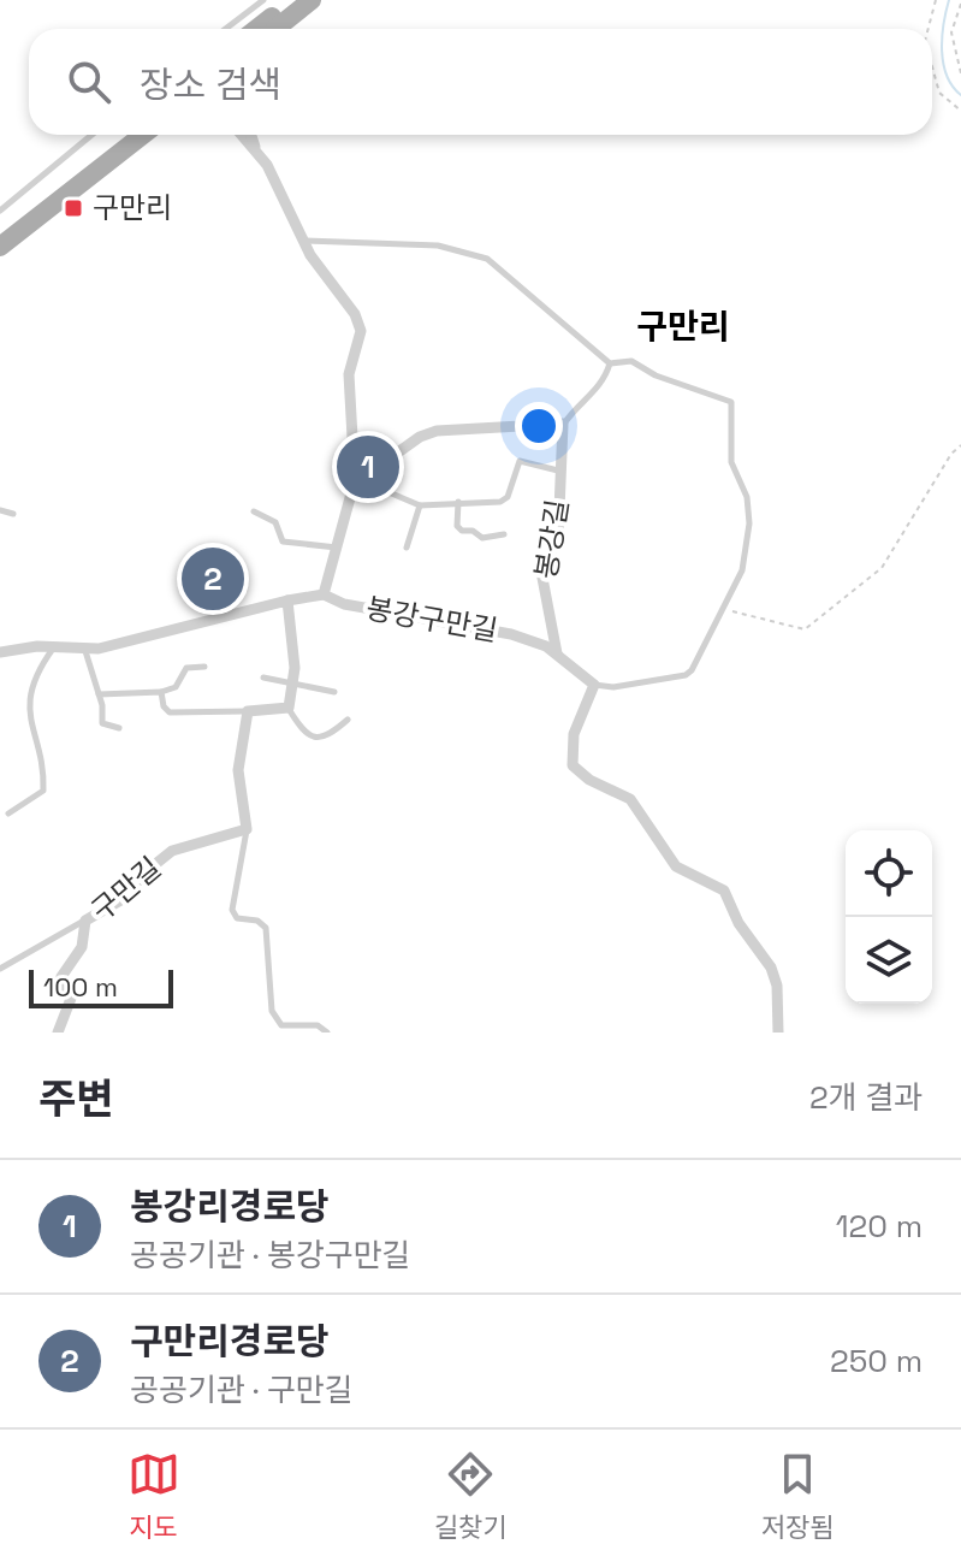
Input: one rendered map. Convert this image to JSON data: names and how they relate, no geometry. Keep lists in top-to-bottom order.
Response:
{
  "streets": {
    "street": ["봉강길", "봉강구만길", "구만길"]
  },
  "crossings": [
    ["봉강길", "봉강구만길"]
  ],
  "districts": ["구만리"],
  "places": {
    "transit": ["구만리"]
  },
  "scale_bar": "100 m",
  "page": {
    "search": "장소 검색",
    "pins": ["1", "2"],
    "scale": "100 m",
    "heading": ["주변", "2개 결과"],
    "list": [
      {
        "mark": "1",
        "name": "봉강리경로당",
        "note": "공공기관 · 봉강구만길",
        "value": "120 m"
      },
      {
        "mark": "2",
        "name": "구만리경로당",
        "note": "공공기관 · 구만길",
        "value": "250 m"
      }
    ],
    "nav": ["지도", "길찾기", "저장됨"]
  }
}
